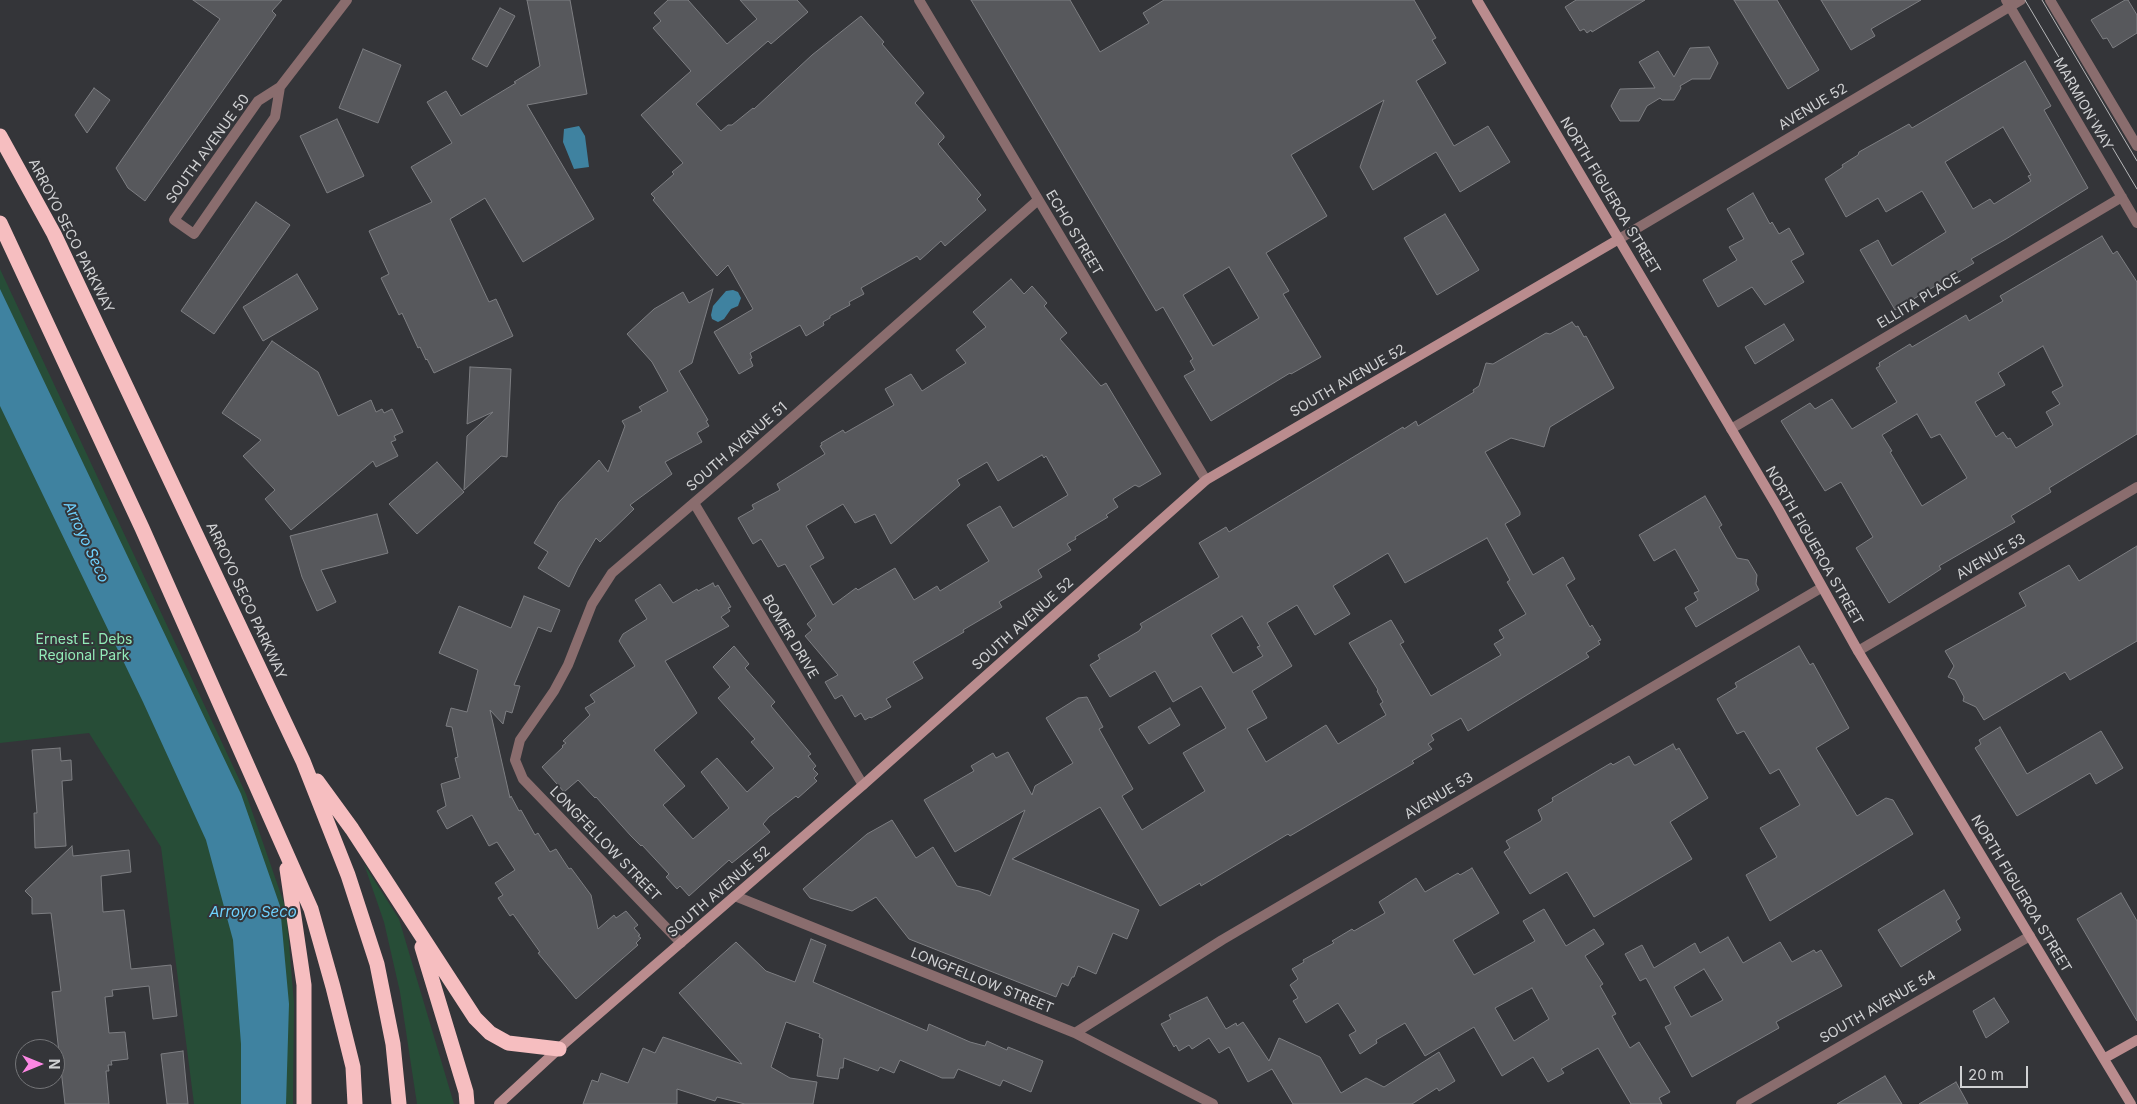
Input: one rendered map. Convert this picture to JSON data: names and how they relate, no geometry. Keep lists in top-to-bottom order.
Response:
{
  "streets": {
    "highway": ["ARROYO SECO PARKWAY"],
    "street": [
      "MARMION WAY",
      "AVENUE 52",
      "SOUTH AVENUE 50",
      "NORTH FIGUEROA STREET",
      "ECHO STREET",
      "ELLITA PLACE",
      "SOUTH AVENUE 52",
      "SOUTH AVENUE 51",
      "AVENUE 53",
      "BOMER DRIVE",
      "LONGFELLOW STREET",
      "SOUTH AVENUE 54"
    ]
  },
  "crossings": [
    ["MARMION WAY", "AVENUE 52"],
    ["MARMION WAY", "ELLITA PLACE"],
    ["AVENUE 52", "NORTH FIGUEROA STREET"],
    ["AVENUE 52", "SOUTH AVENUE 52"],
    ["NORTH FIGUEROA STREET", "ELLITA PLACE"],
    ["NORTH FIGUEROA STREET", "SOUTH AVENUE 52"],
    ["NORTH FIGUEROA STREET", "AVENUE 53"],
    ["NORTH FIGUEROA STREET", "SOUTH AVENUE 54"],
    ["ECHO STREET", "SOUTH AVENUE 52"],
    ["ECHO STREET", "SOUTH AVENUE 51"],
    ["SOUTH AVENUE 52", "BOMER DRIVE"],
    ["SOUTH AVENUE 52", "LONGFELLOW STREET"],
    ["SOUTH AVENUE 51", "BOMER DRIVE"],
    ["SOUTH AVENUE 51", "LONGFELLOW STREET"],
    ["AVENUE 53", "LONGFELLOW STREET"]
  ],
  "water": ["Arroyo Seco"],
  "parks": ["Ernest E. Debs Regional Park"],
  "scale_bar": "20 m",
  "north": "right"
}
